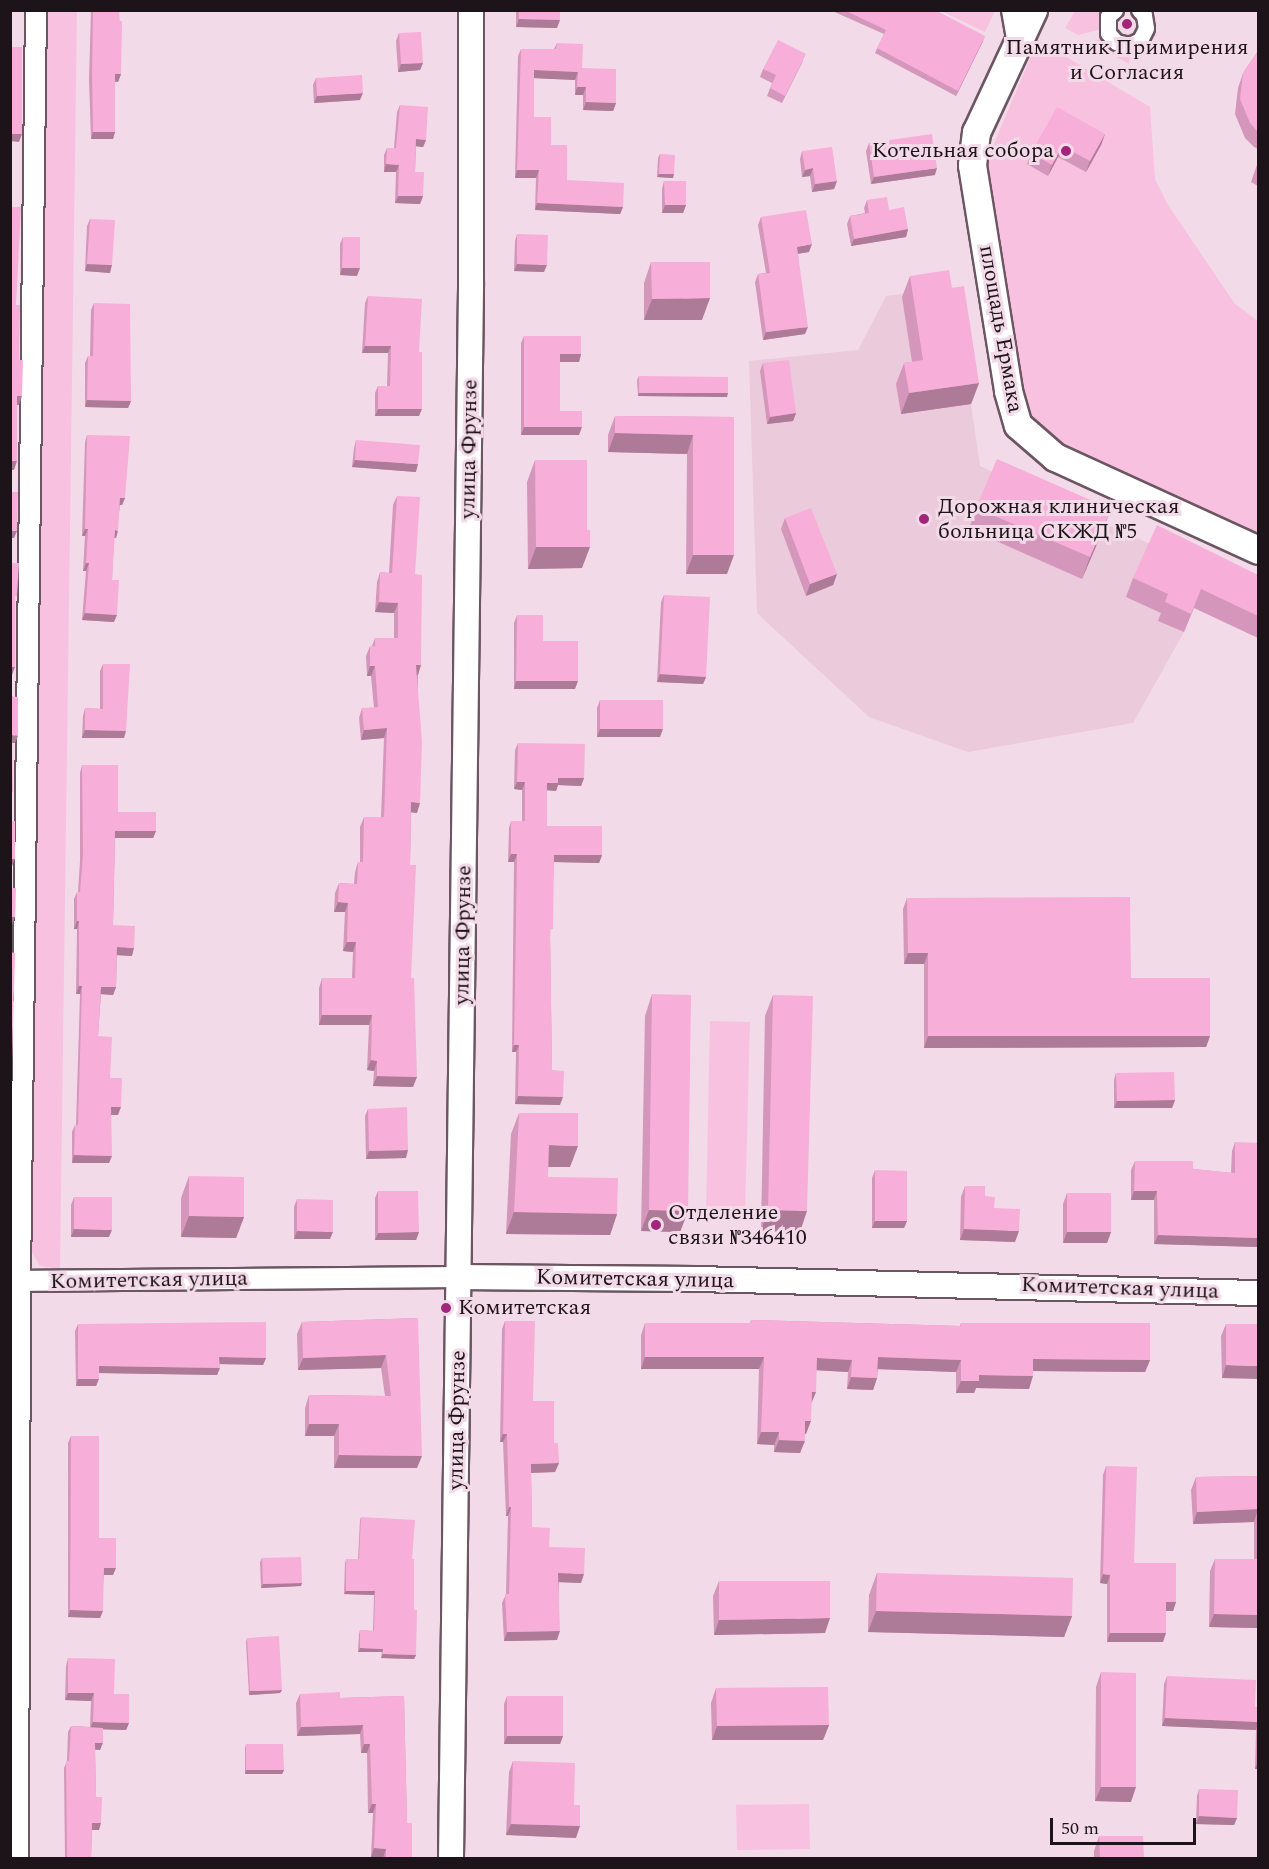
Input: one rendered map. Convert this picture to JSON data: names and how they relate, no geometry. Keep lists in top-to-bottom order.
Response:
{
  "streets": {
    "main road": ["площадь Ермака"],
    "street": ["улица Фрунзе", "Комитетская улица"]
  },
  "crossings": [
    ["улица Фрунзе", "Комитетская улица"]
  ],
  "places": [
    "Памятник Примирения и Cогласия",
    "Котельная собора",
    "Дорожная клиническая больница СКЖД №5",
    "Отделение связи №346410",
    "Комитетская"
  ],
  "scale_bar": "50 m"
}
